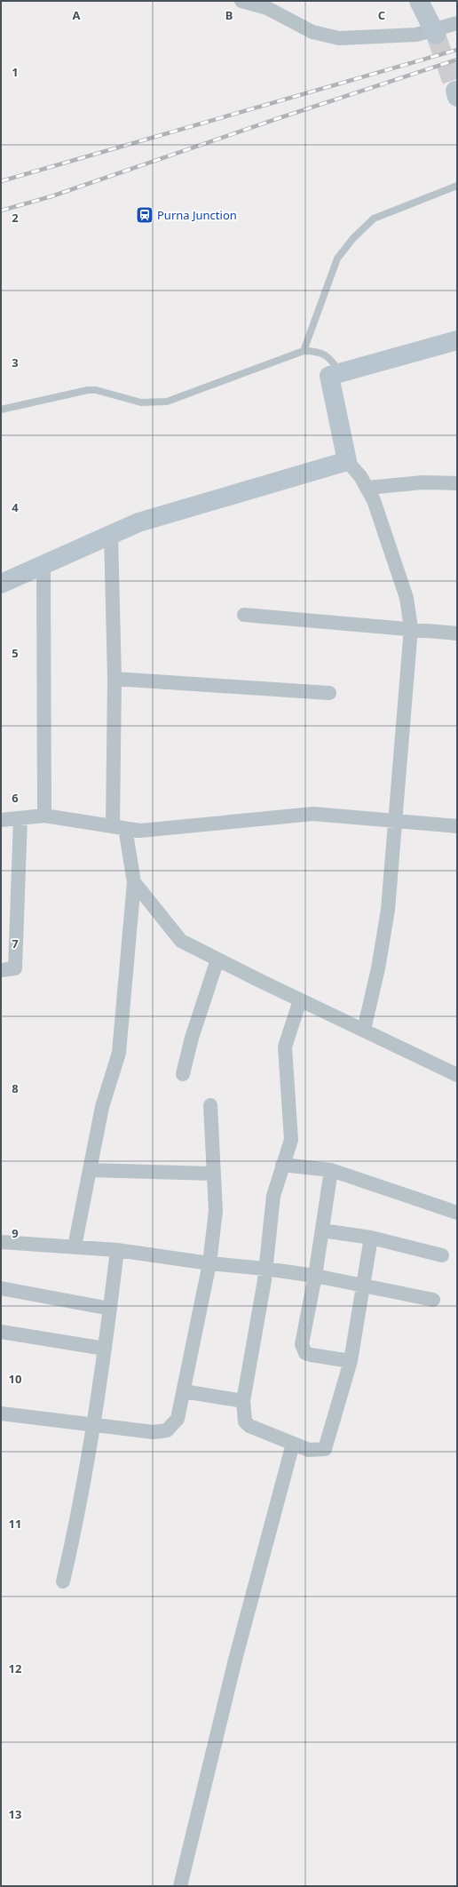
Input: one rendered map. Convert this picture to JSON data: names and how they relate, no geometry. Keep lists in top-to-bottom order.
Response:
{
  "places": {
    "station": ["Purna Junction"]
  },
  "grid": {
    "columns": ["A", "B", "C"],
    "rows": [
      "1",
      "2",
      "3",
      "4",
      "5",
      "6",
      "7",
      "8",
      "9",
      "10",
      "11",
      "12",
      "13"
    ]
  }
}
